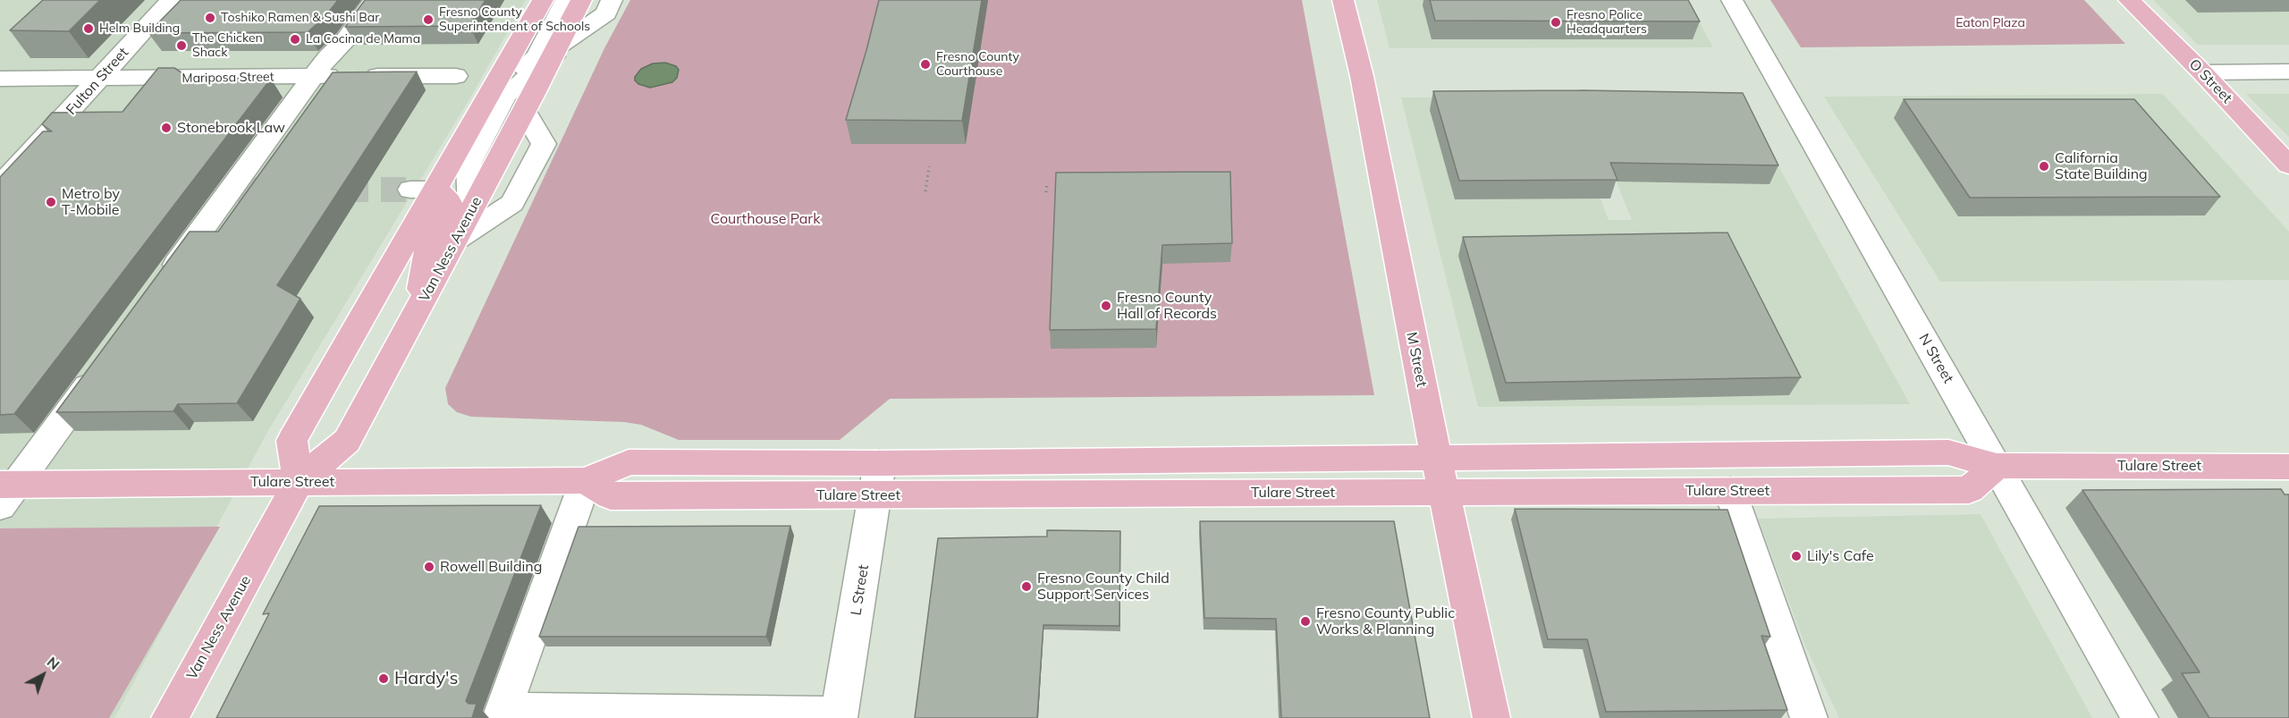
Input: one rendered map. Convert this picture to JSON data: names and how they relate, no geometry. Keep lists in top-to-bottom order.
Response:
{
  "streets": {
    "main road": [
      "O Street",
      "Van Ness Avenue",
      "M Street",
      "Tulare Street"
    ],
    "street": [
      "Mariposa Street",
      "Fulton Street",
      "N Street",
      "L Street"
    ]
  },
  "crossings": [
    ["Mariposa Street", "Fulton Street"],
    ["Van Ness Avenue", "Tulare Street"],
    ["N Street", "Tulare Street"],
    ["M Street", "Tulare Street"],
    ["Tulare Street", "L Street"]
  ],
  "parks": ["Eaton Plaza", "Courthouse Park"],
  "places": [
    "Toshiko Ramen & Sushi Bar",
    "Fresno County Superintendent of Schools",
    "Fresno Police Headquarters",
    "Helm Building",
    "La Cocina de Mama",
    "The Chicken Shack",
    "Fresno County Courthouse",
    "Stonebrook Law",
    "California State Building",
    "Metro by T-Mobile",
    "Fresno County Hall of Records",
    "Lily's Cafe",
    "Rowell Building",
    "Fresno County Child Support Services",
    "Fresno County Public Works & Planning",
    "Hardy's"
  ],
  "north": "top right"
}
